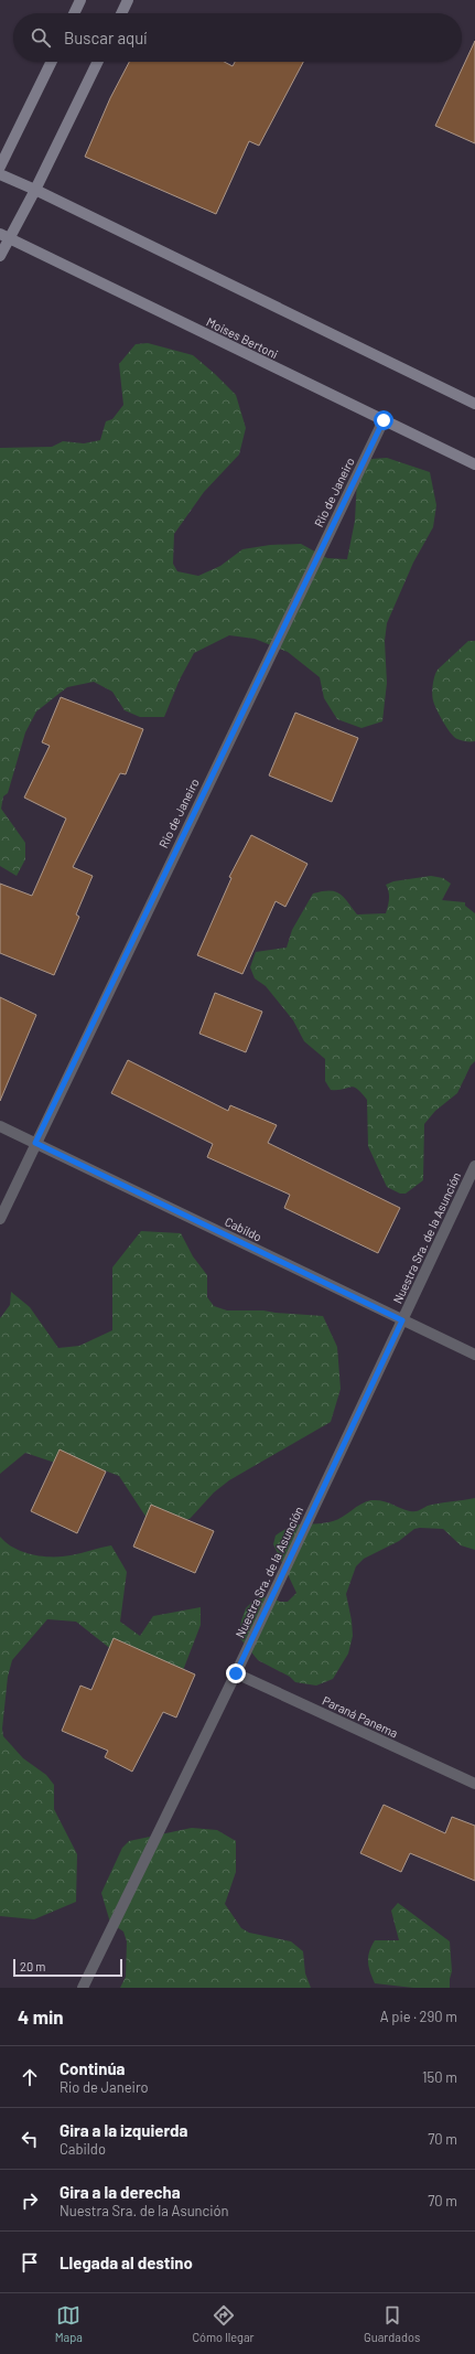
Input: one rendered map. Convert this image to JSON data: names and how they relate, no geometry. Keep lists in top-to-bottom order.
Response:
{
  "streets": {
    "street": [
      "Moises Bertoni",
      "Rio de Janeiro",
      "Cabildo",
      "Nuestra Sra. de la Asunción",
      "Paraná Panema"
    ]
  },
  "crossings": [
    ["Moises Bertoni", "Rio de Janeiro"],
    ["Rio de Janeiro", "Cabildo"],
    ["Cabildo", "Nuestra Sra. de la Asunción"],
    ["Nuestra Sra. de la Asunción", "Paraná Panema"]
  ],
  "scale_bar": "20 m",
  "page": {
    "search": "Buscar aquí",
    "scale": "20 m",
    "heading": ["4 min", "A pie · 290 m"],
    "list": [
      ["Continúa", "Rio de Janeiro", "150 m"],
      ["Gira a la izquierda", "Cabildo", "70 m"],
      ["Gira a la derecha", "Nuestra Sra. de la Asunción", "70 m"],
      "Llegada al destino"
    ],
    "nav": ["Mapa", "Cómo llegar", "Guardados"]
  }
}
